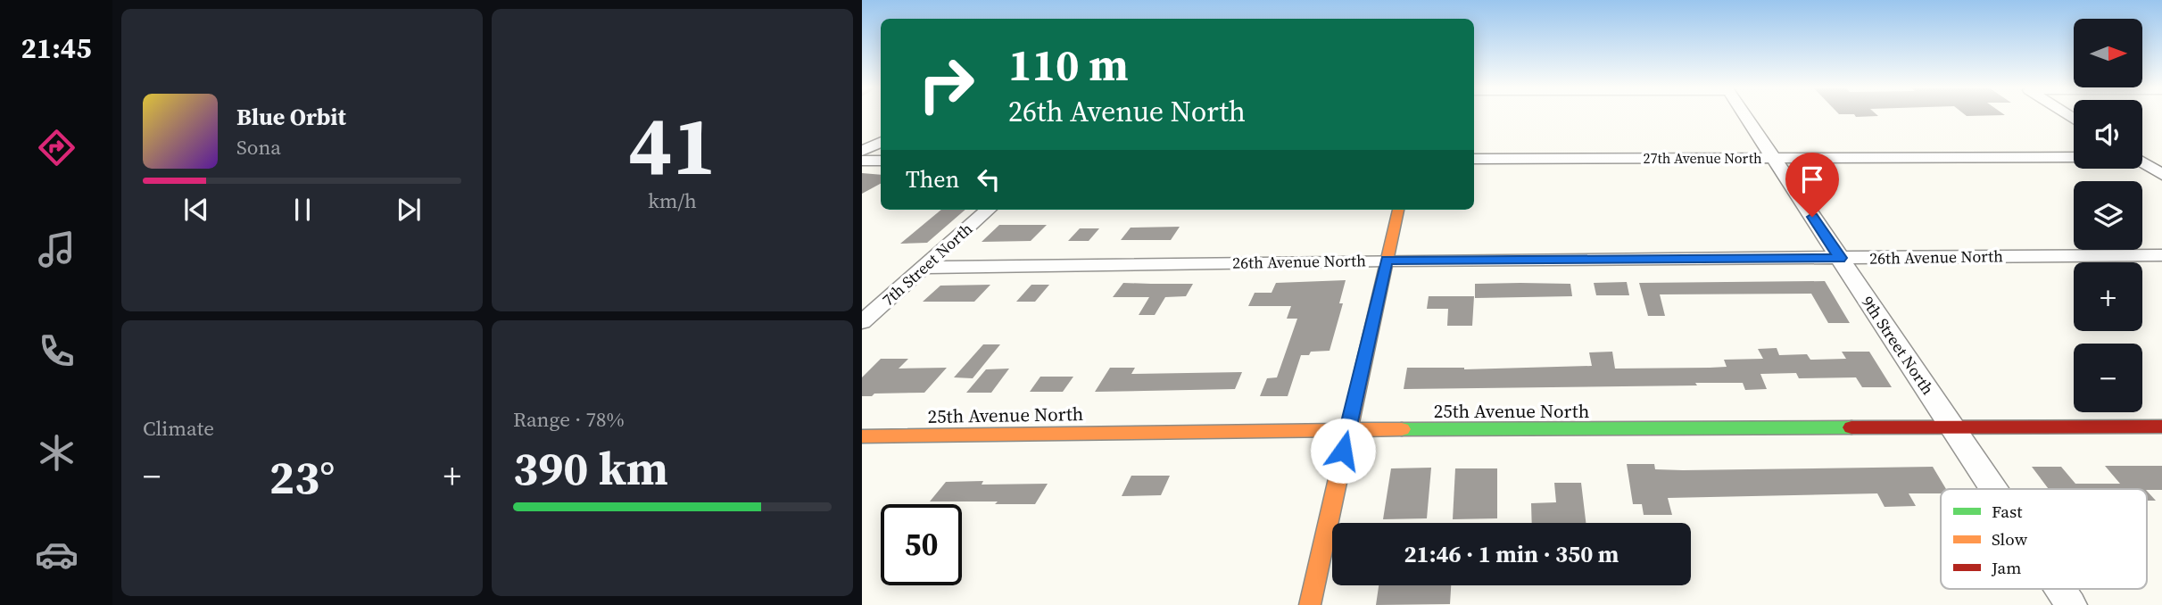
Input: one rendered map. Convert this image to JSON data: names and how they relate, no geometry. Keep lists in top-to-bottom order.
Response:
{
  "streets": {
    "street": [
      "27th Avenue North",
      "26th Avenue North",
      "7th Street North",
      "9th Street North",
      "25th Avenue North"
    ]
  },
  "crossings": [
    ["27th Avenue North", "9th Street North"],
    ["26th Avenue North", "7th Street North"],
    ["26th Avenue North", "9th Street North"],
    ["9th Street North", "25th Avenue North"]
  ],
  "legend": ["Fast", "Slow", "Jam"],
  "north": "right",
  "page": {
    "tabs": "21:45",
    "tile": [
      ["41", "km/h"],
      "Climate",
      ["Range · 78%", "390 km"]
    ],
    "map_buttons": ["+", "−"],
    "turn": ["110 m", "26th Avenue North"],
    "song": ["Blue Orbit", "Sona"],
    "then": "Then",
    "heat": ["−", "23°", "+"],
    "limit": "50",
    "trip": "21:46 · 1 min · 350 m"
  }
}
